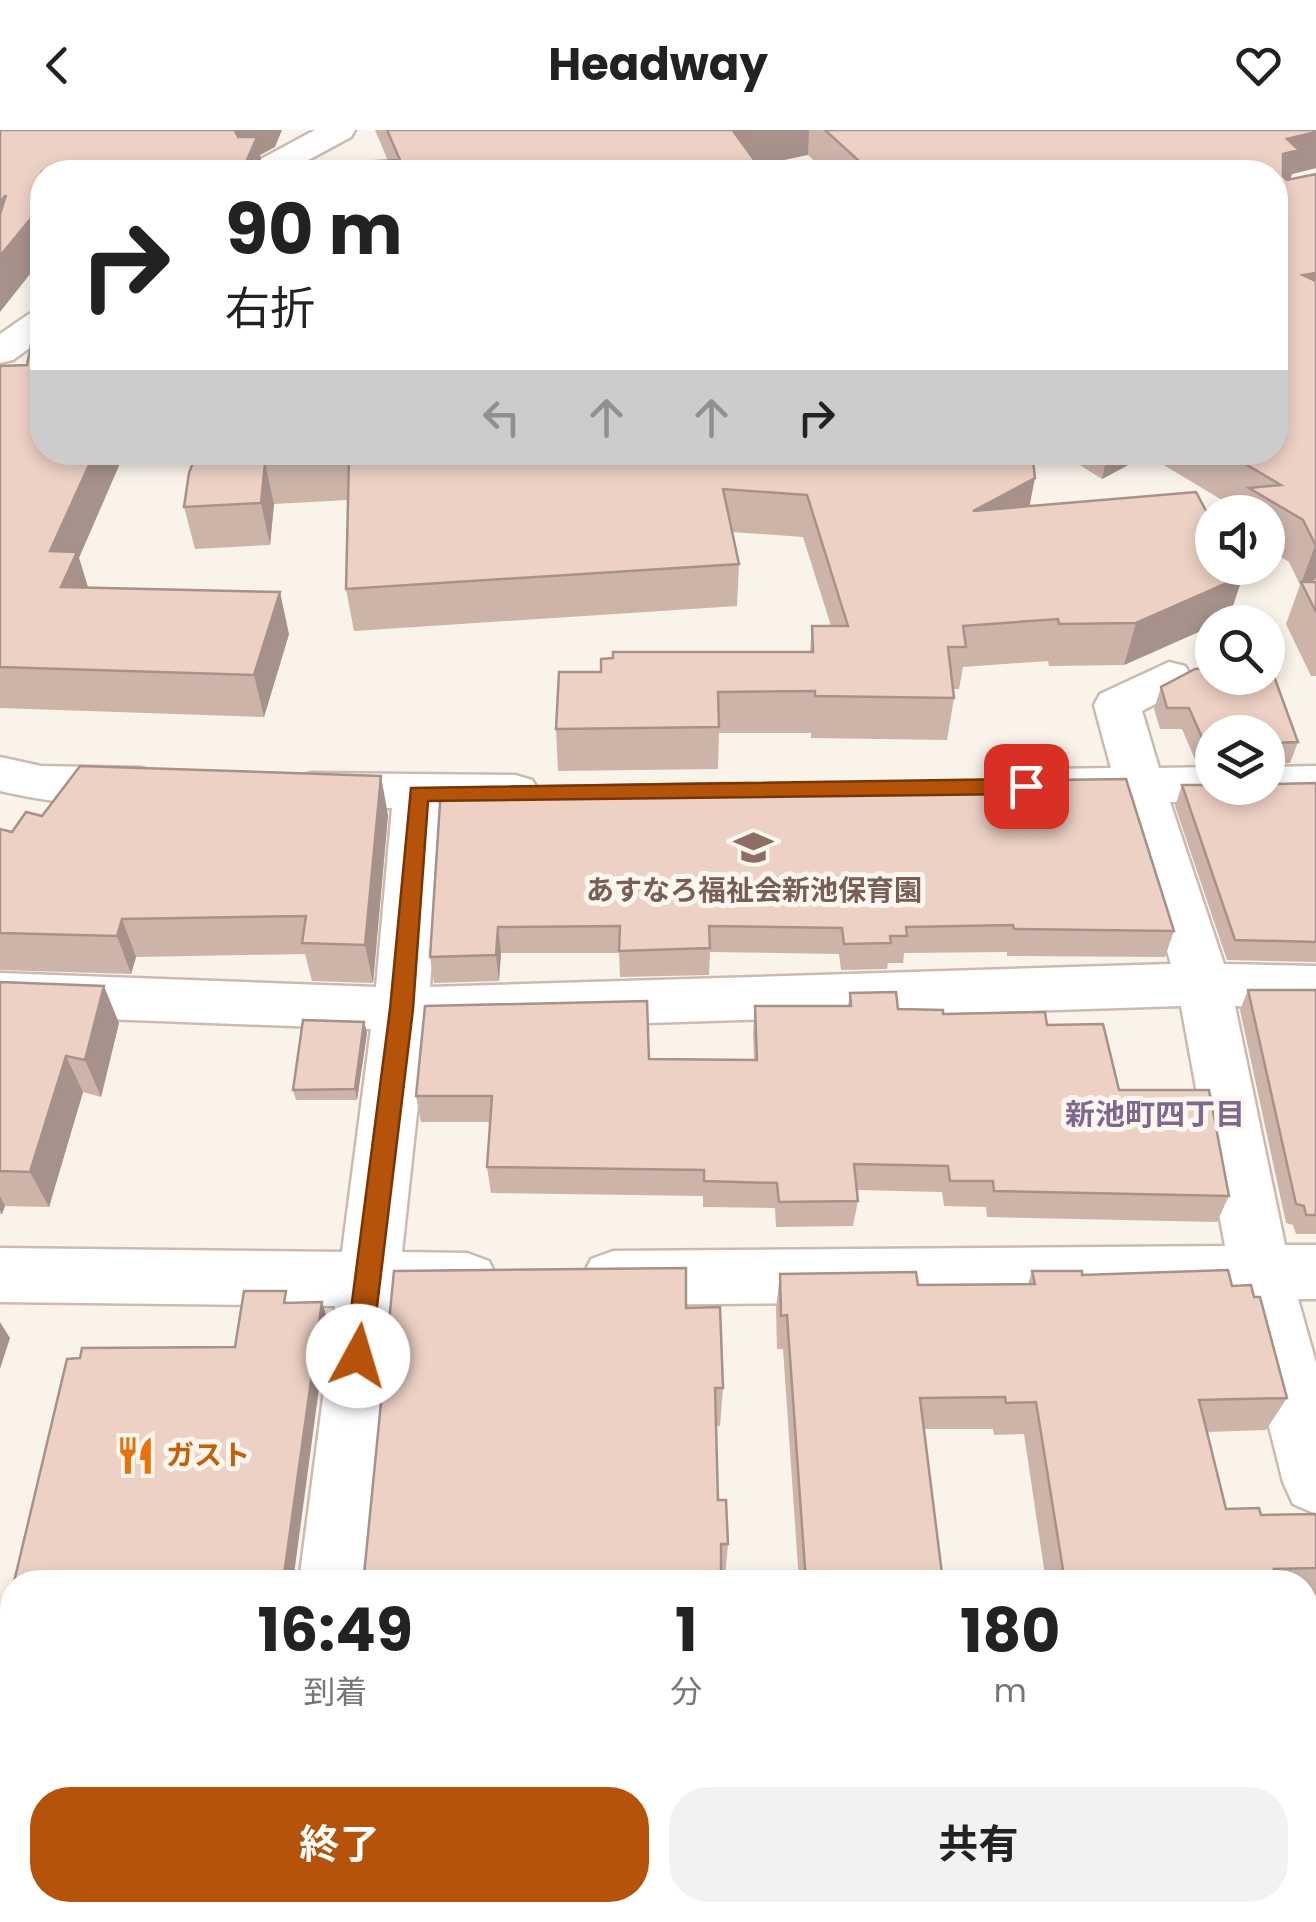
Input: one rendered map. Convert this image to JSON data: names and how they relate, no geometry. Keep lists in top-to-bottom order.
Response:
{
  "districts": ["新池町四丁目"],
  "places": {
    "school or university": ["あすなろ福祉会新池保育園"],
    "restaurant": ["ガスト"]
  },
  "page": {
    "header": "Headway",
    "turn": ["90 m", "右折"],
    "eta": [
      "16:49",
      "到着",
      "1",
      "分",
      "180",
      "m"
    ],
    "buttons": ["終了", "共有"]
  }
}
